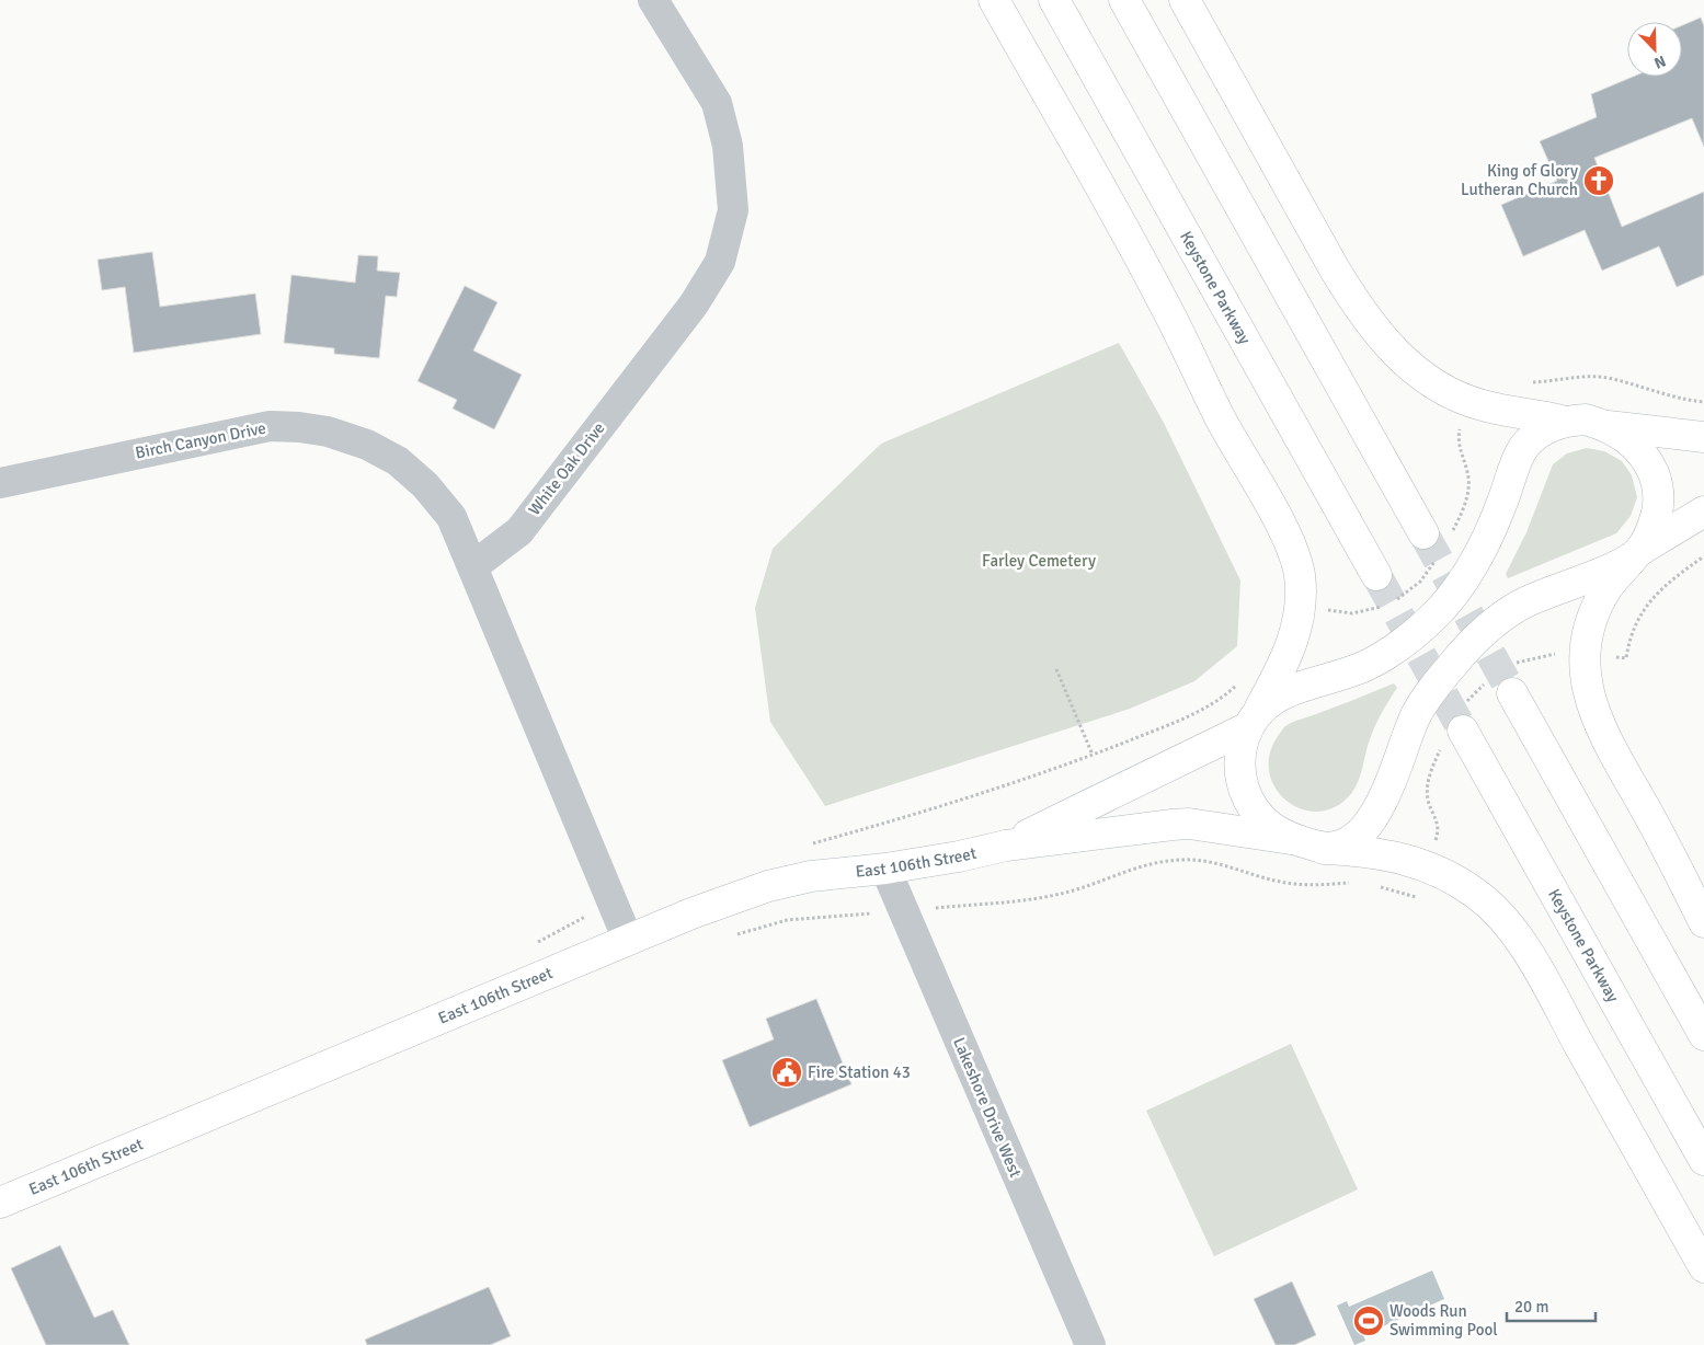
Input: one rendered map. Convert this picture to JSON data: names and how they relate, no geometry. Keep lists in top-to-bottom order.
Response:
{
  "streets": {
    "main road": ["Keystone Parkway", "East 106th Street"],
    "street": ["Birch Canyon Drive", "White Oak Drive", "Lakeshore Drive West"]
  },
  "crossings": [
    ["Birch Canyon Drive", "White Oak Drive"],
    ["East 106th Street", "Lakeshore Drive West"]
  ],
  "parks": ["Farley Cemetery"],
  "places": {
    "church": ["King of Glory Lutheran Church"],
    "public building": ["Fire Station 43"],
    "sports": ["Woods Run Swimming Pool"]
  },
  "scale_bar": "20 m",
  "north": "bottom right"
}
